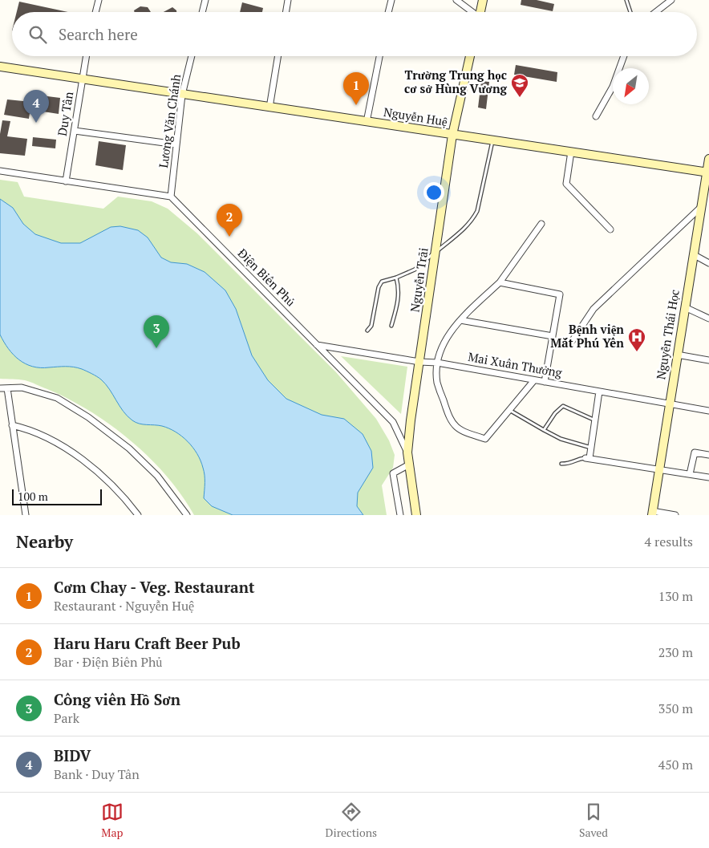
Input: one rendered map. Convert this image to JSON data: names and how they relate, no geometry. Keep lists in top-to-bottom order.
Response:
{
  "streets": {
    "street": [
      "Duy Tân",
      "Nguyễn Huệ",
      "Lương Văn Chánh",
      "Điện Biên Phủ",
      "Nguyễn Trãi",
      "Nguyễn Thái Học",
      "Mai Xuân Thưởng"
    ]
  },
  "crossings": [
    ["Duy Tân", "Nguyễn Huệ"],
    ["Nguyễn Huệ", "Lương Văn Chánh"],
    ["Nguyễn Huệ", "Nguyễn Trãi"],
    ["Nguyễn Huệ", "Nguyễn Thái Học"],
    ["Lương Văn Chánh", "Điện Biên Phủ"],
    ["Điện Biên Phủ", "Nguyễn Trãi"],
    ["Điện Biên Phủ", "Mai Xuân Thưởng"],
    ["Nguyễn Trãi", "Mai Xuân Thưởng"],
    ["Nguyễn Thái Học", "Mai Xuân Thưởng"]
  ],
  "places": {
    "school or university": ["Trường Trung học cơ sở Hùng Vương"],
    "hospital": ["Bệnh viện Mắt Phú Yên"]
  },
  "scale_bar": "100 m",
  "north": "bottom left",
  "page": {
    "search": "Search here",
    "pins": [
      "1",
      "4",
      "2",
      "3"
    ],
    "scale": "100 m",
    "heading": ["Nearby", "4 results"],
    "list": [
      {
        "mark": "1",
        "name": "Cơm Chay - Veg. Restaurant",
        "note": "Restaurant · Nguyễn Huệ",
        "value": "130 m"
      },
      {
        "mark": "2",
        "name": "Haru Haru Craft Beer Pub",
        "note": "Bar · Điện Biên Phủ",
        "value": "230 m"
      },
      {
        "mark": "3",
        "name": "Công viên Hồ Sơn",
        "note": "Park",
        "value": "350 m"
      },
      {
        "mark": "4",
        "name": "BIDV",
        "note": "Bank · Duy Tân",
        "value": "450 m"
      }
    ],
    "nav": ["Map", "Directions", "Saved"]
  }
}
